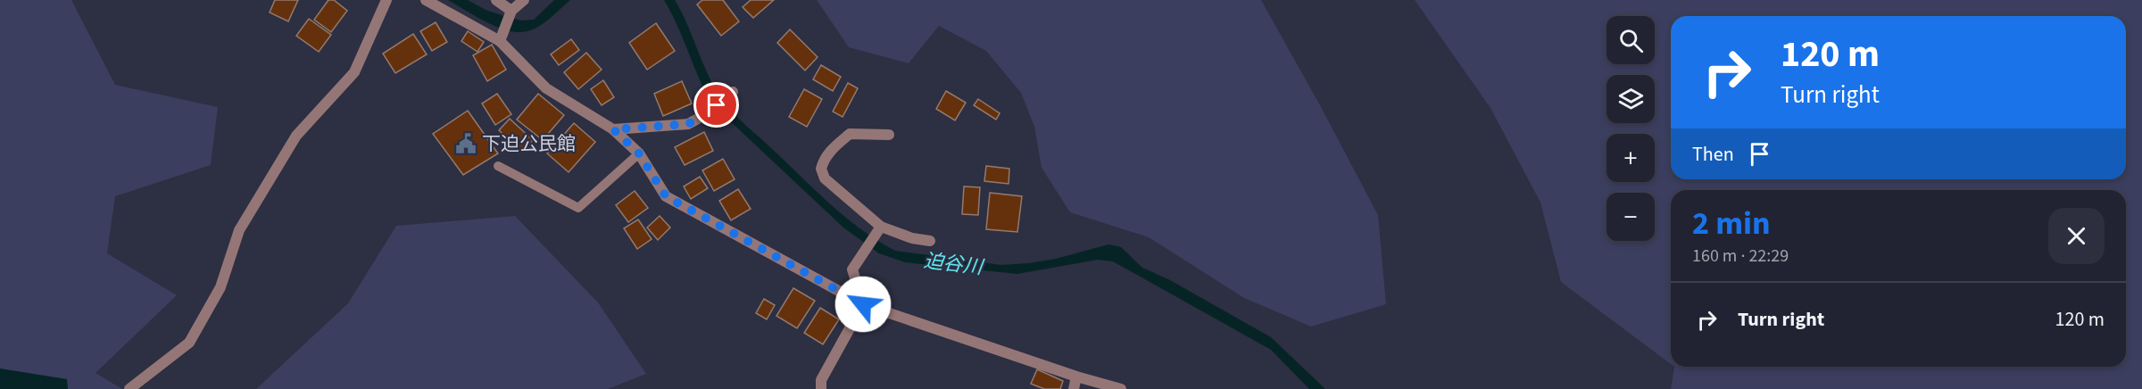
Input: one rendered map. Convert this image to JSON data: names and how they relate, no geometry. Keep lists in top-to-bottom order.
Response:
{
  "water": ["迫谷川"],
  "places": {
    "public building": ["下迫公民館"]
  },
  "page": {
    "map_buttons": ["+", "−"],
    "turn": ["120 m", "Turn right"],
    "then": "Then",
    "heading": ["2 min", "160 m · 22:29"],
    "list": [
      {
        "name": "Turn right",
        "value": "120 m"
      }
    ]
  }
}
